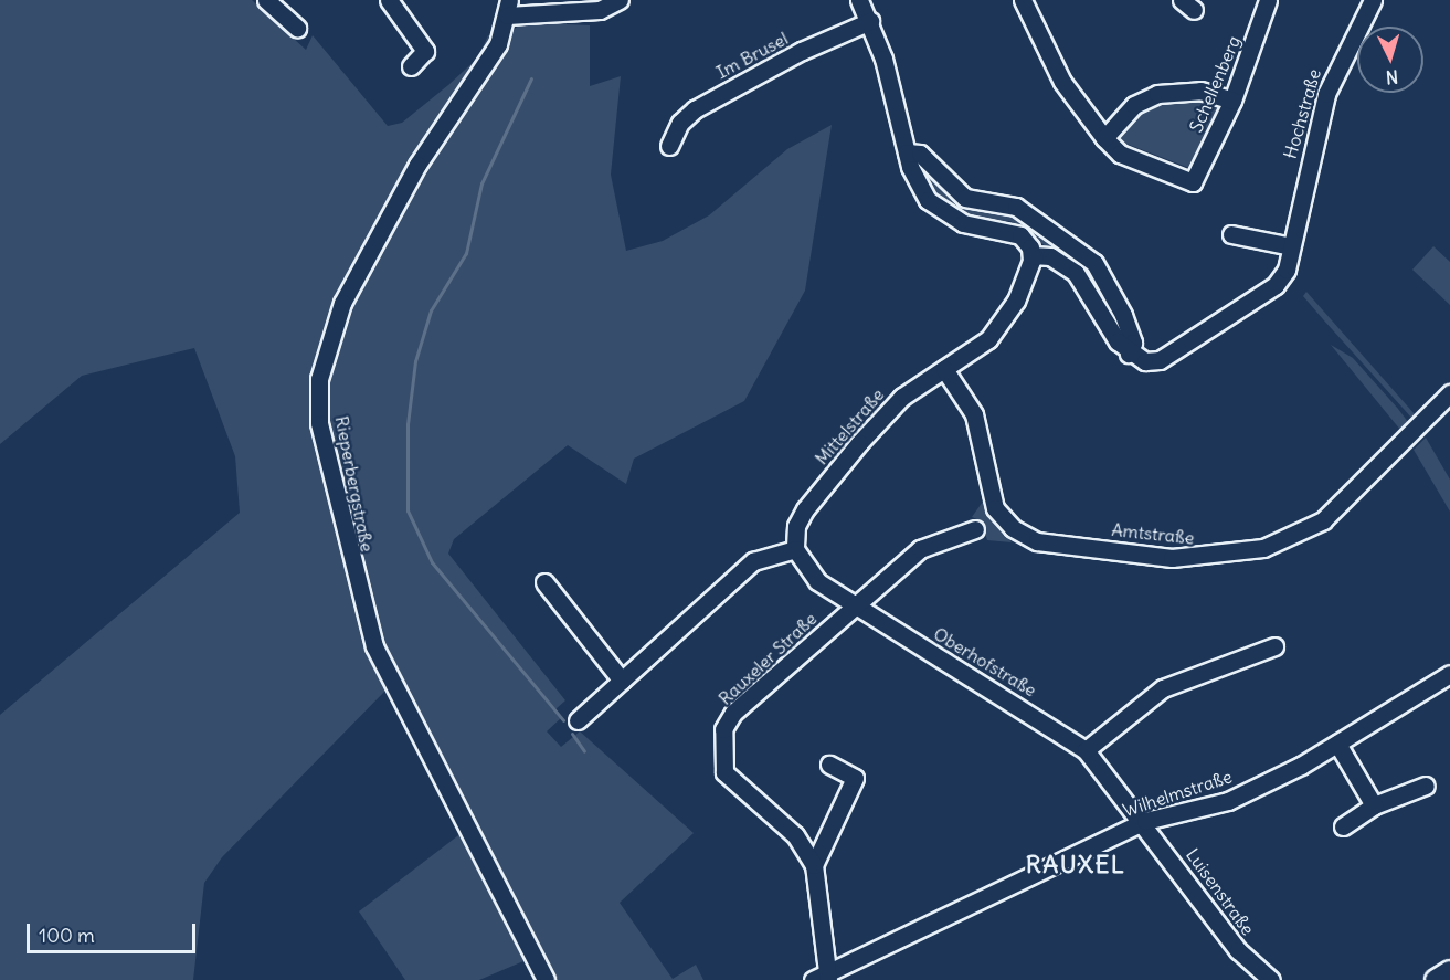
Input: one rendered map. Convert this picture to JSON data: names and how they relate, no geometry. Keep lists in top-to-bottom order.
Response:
{
  "streets": {
    "street": [
      "Im Brusel",
      "Schellenberg",
      "Hochstraße",
      "Mittelstraße",
      "Rieperbergstraße",
      "Amtstraße",
      "Rauxeler Straße",
      "Oberhofstraße",
      "Wilhelmstraße",
      "Luisenstraße"
    ]
  },
  "crossings": [
    ["Mittelstraße", "Amtstraße"],
    ["Mittelstraße", "Oberhofstraße"],
    ["Rauxeler Straße", "Oberhofstraße"],
    ["Rauxeler Straße", "Wilhelmstraße"],
    ["Oberhofstraße", "Wilhelmstraße"],
    ["Oberhofstraße", "Luisenstraße"],
    ["Wilhelmstraße", "Luisenstraße"]
  ],
  "districts": ["RAUXEL"],
  "scale_bar": "100 m",
  "north": "bottom"
}
